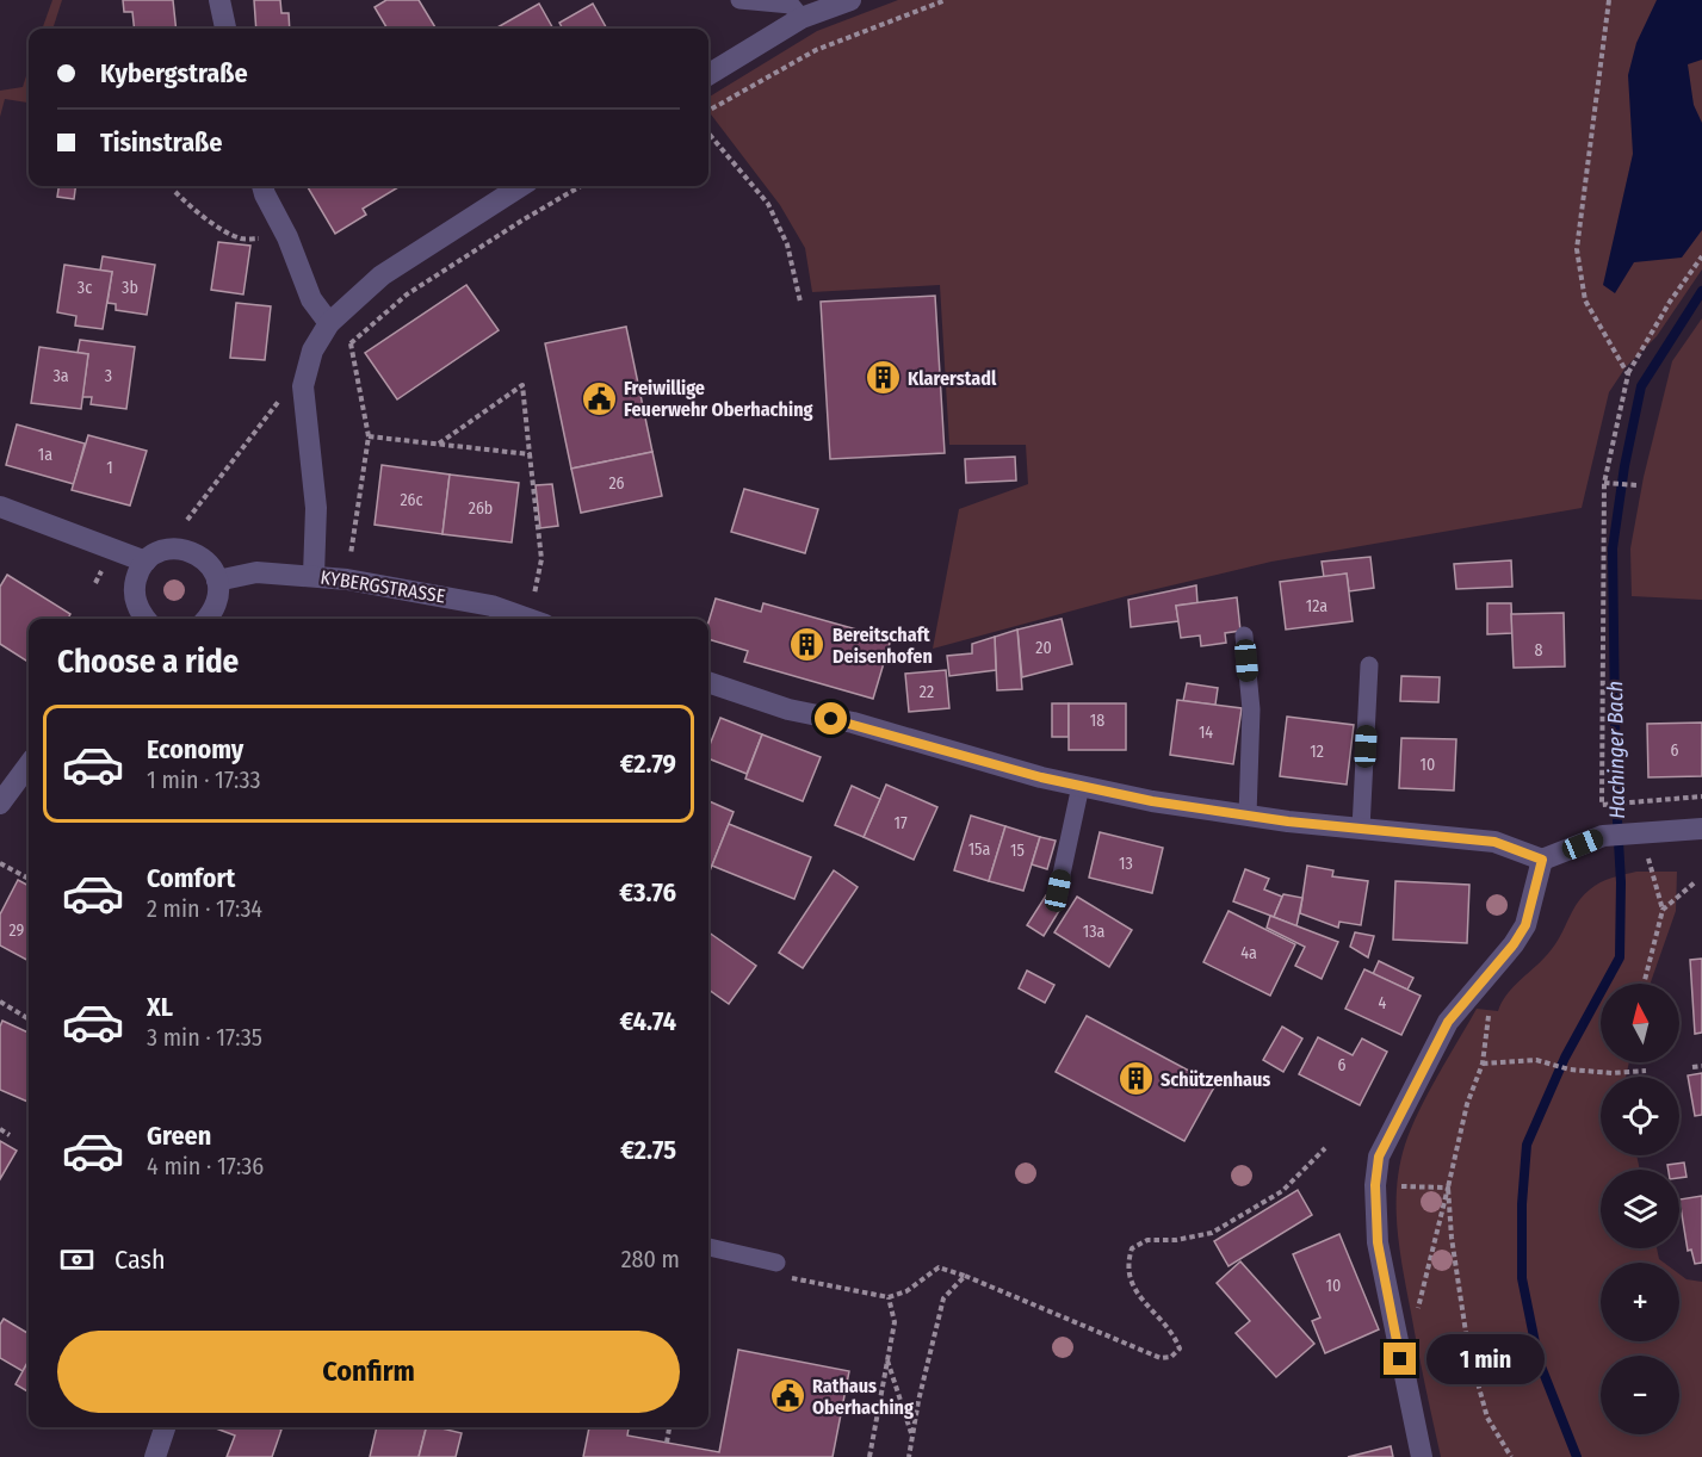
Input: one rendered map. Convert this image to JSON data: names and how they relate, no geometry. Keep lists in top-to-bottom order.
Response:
{
  "streets": {
    "street": ["KYBERGSTRASSE"]
  },
  "water": ["Hachinger Bach"],
  "places": {
    "building": ["Klarerstadl", "Bereitschaft Deisenhofen", "Schützenhaus"],
    "public building": ["Freiwillige Feuerwehr Oberhaching", "Rathaus Oberhaching"]
  },
  "house_numbers": [
    "3c",
    "3b",
    "3a",
    "3",
    "1a",
    "1",
    "26",
    "26c",
    "26b",
    "12a",
    "20",
    "8",
    "22",
    "18",
    "14",
    "6",
    "12",
    "10",
    "17",
    "15a",
    "15",
    "13",
    "29",
    "13a",
    "4a",
    "4",
    "6",
    "10"
  ],
  "north": "top",
  "page": {
    "banner": ["Kybergstraße", "Tisinstraße"],
    "heading": "Choose a ride",
    "list": [
      {
        "name": "Economy",
        "note": "1 min · 17:33",
        "value": "€2.79"
      },
      {
        "name": "Comfort",
        "note": "2 min · 17:34",
        "value": "€3.76"
      },
      {
        "name": "XL",
        "note": "3 min · 17:35",
        "value": "€4.74"
      },
      {
        "name": "Green",
        "note": "4 min · 17:36",
        "value": "€2.75"
      }
    ],
    "map_buttons": ["+", "−"],
    "pay": ["Cash", "280 m"],
    "buttons": "Confirm",
    "bubble": "1 min"
  }
}
